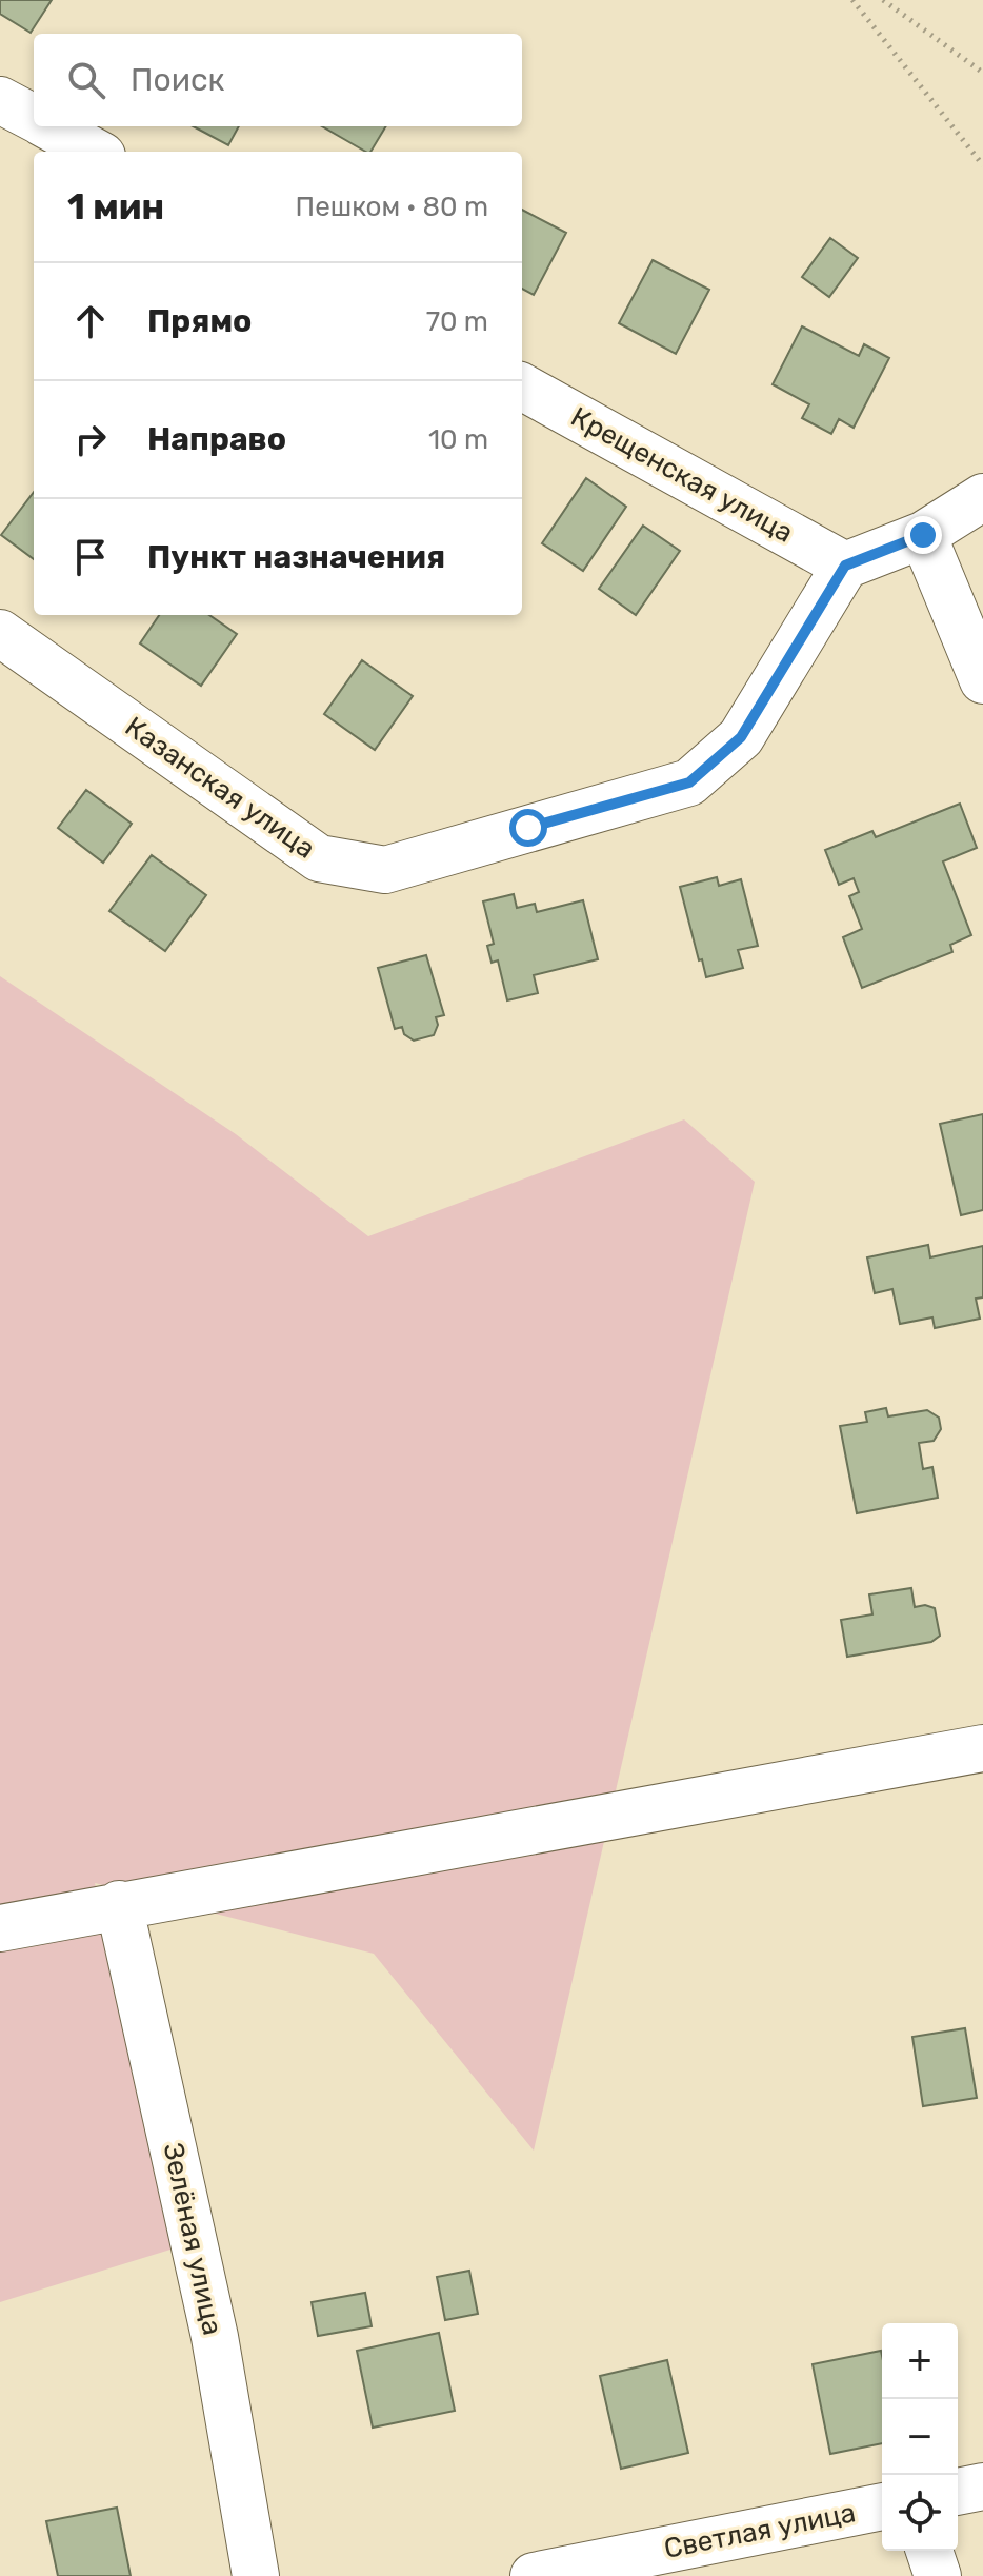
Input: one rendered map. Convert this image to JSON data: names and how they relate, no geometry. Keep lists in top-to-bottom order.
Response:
{
  "streets": {
    "street": [
      "Крещенская улица",
      "Казанская улица",
      "Зелёная улица",
      "Светлая улица"
    ]
  },
  "crossings": [
    ["Крещенская улица", "Казанская улица"]
  ],
  "page": {
    "search": "Поиск",
    "heading": ["1 мин", "Пешком · 80 m"],
    "list": [
      ["Прямо", "70 m"],
      ["Направо", "10 m"],
      "Пункт назначения"
    ],
    "map_buttons": ["+", "−"]
  }
}
